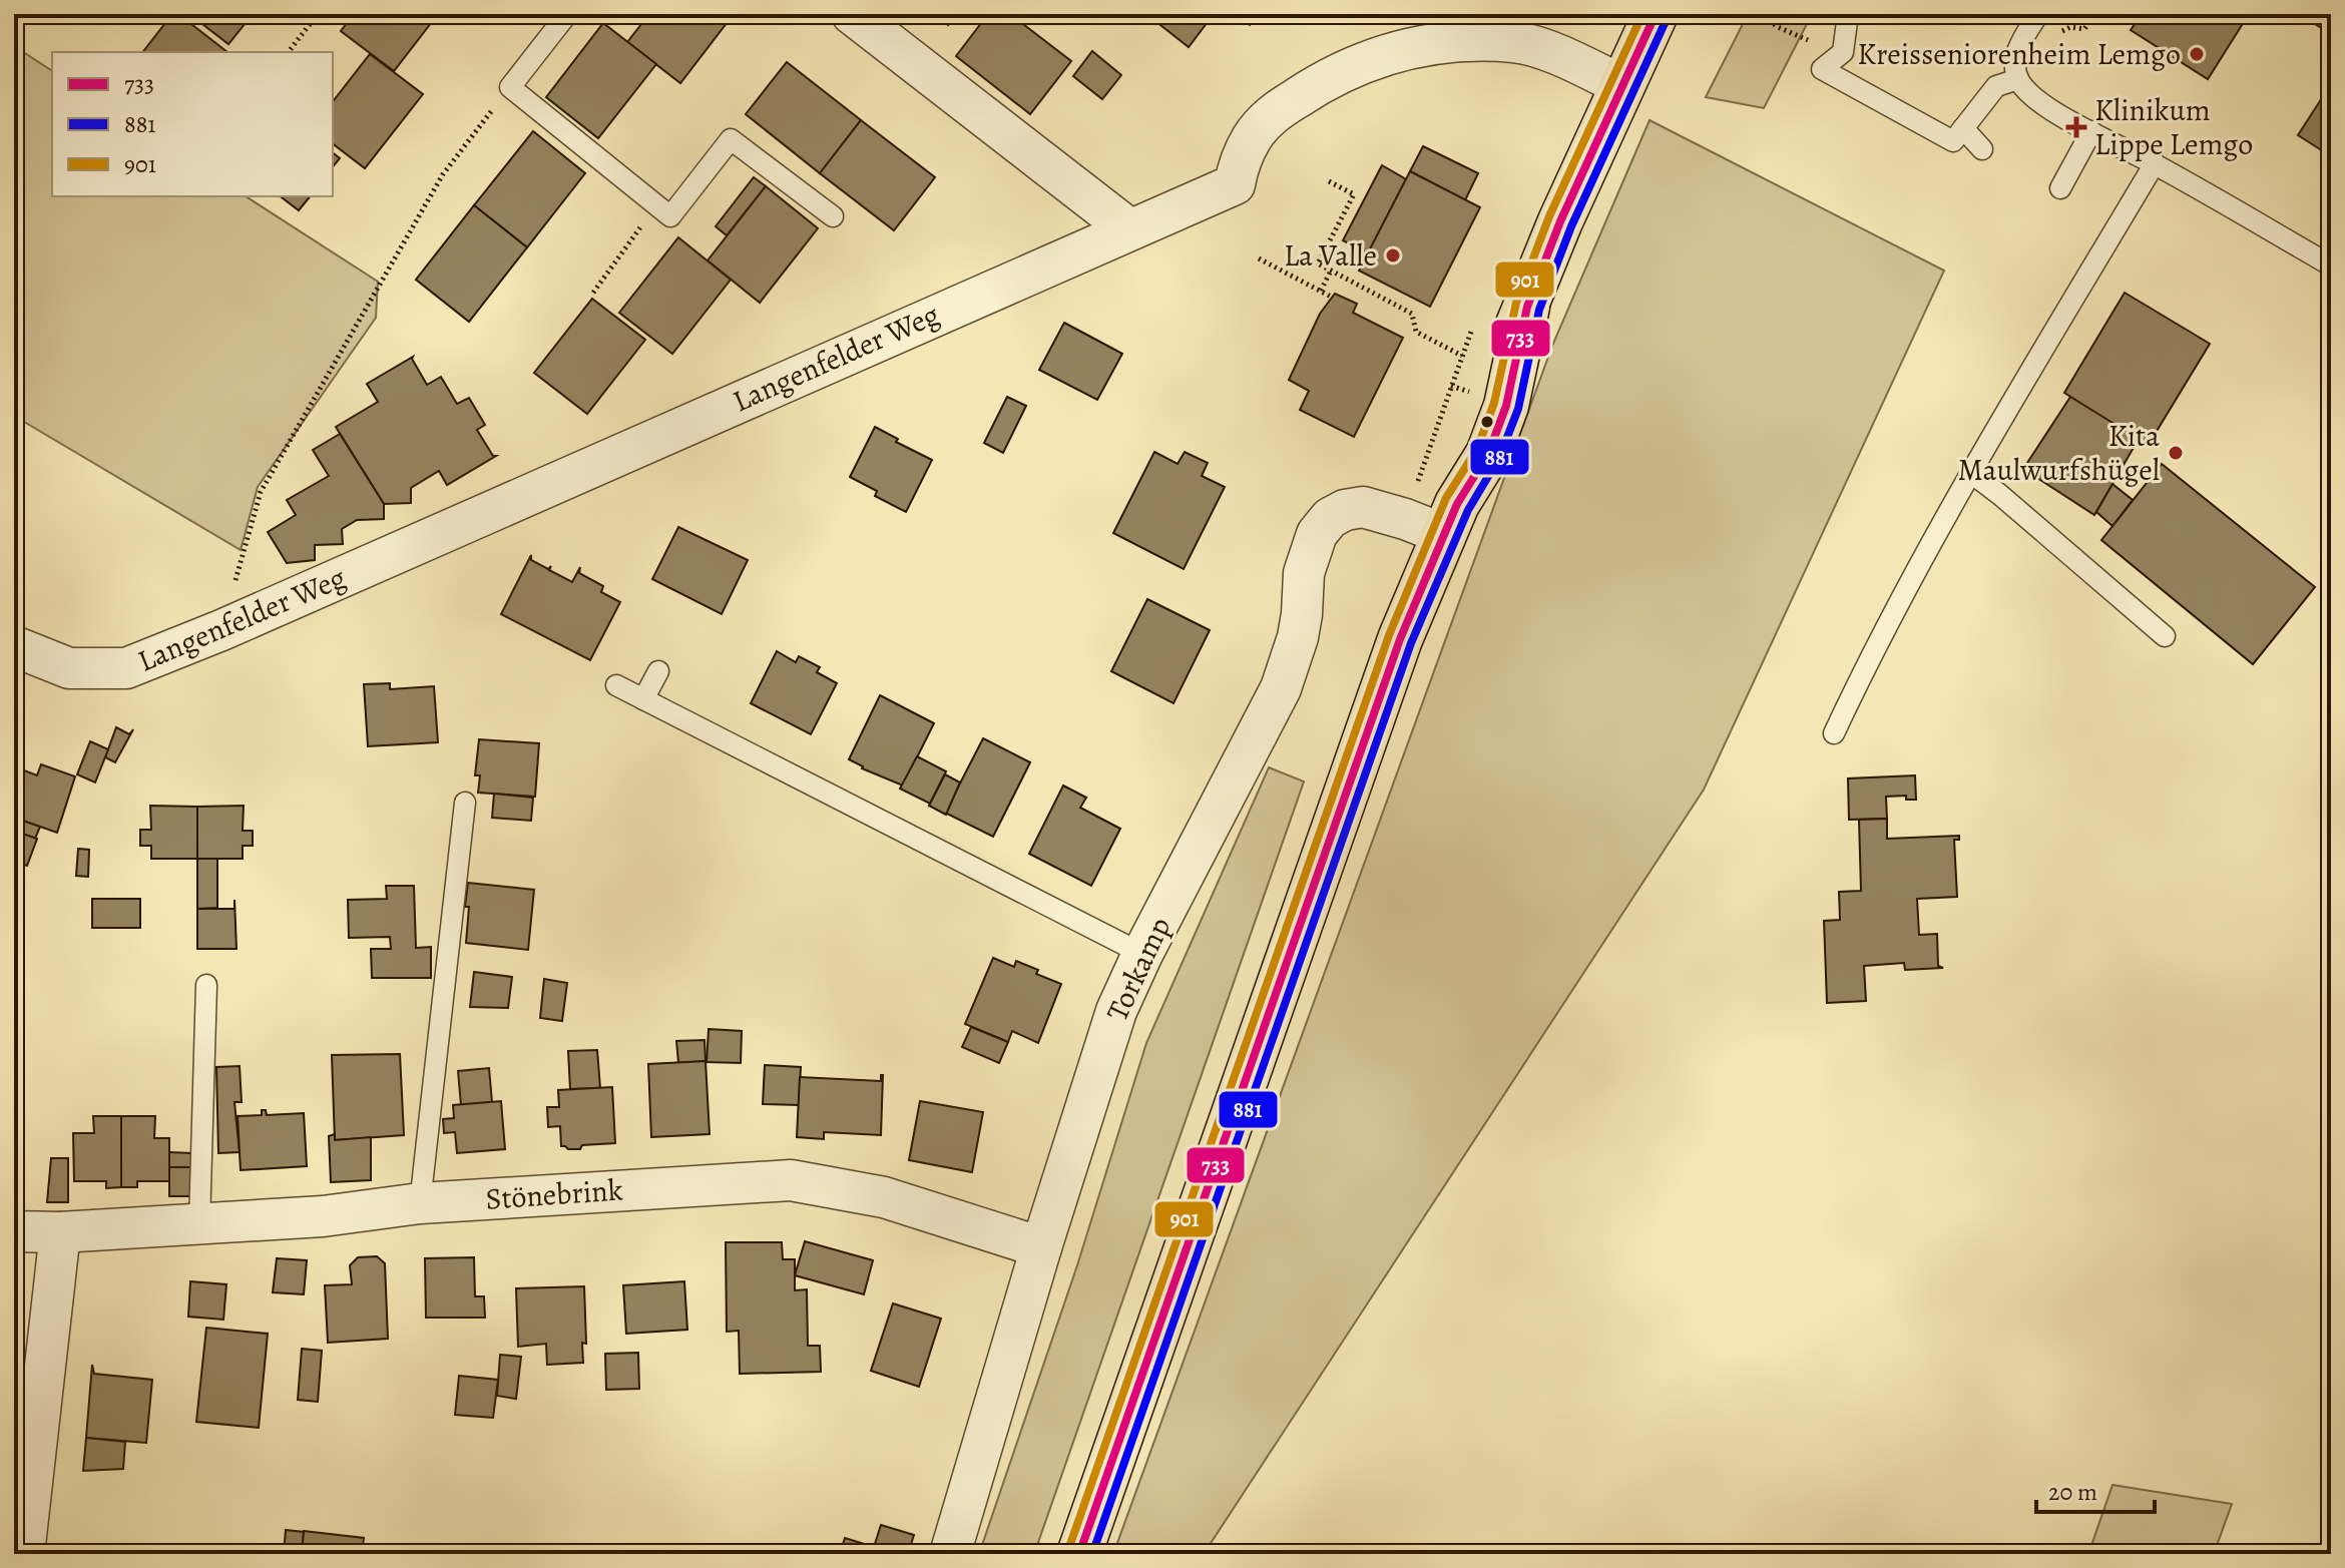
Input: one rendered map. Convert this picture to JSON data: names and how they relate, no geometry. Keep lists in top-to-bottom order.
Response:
{
  "streets": {
    "street": ["Langenfelder Weg", "Torkamp", "Stönebrink"]
  },
  "crossings": [
    ["Torkamp", "Stönebrink"]
  ],
  "places": {
    "other": ["Kreisseniorenheim Lemgo", "La Valle", "Kita Maulwurfshügel"],
    "health": ["Klinikum Lippe Lemgo"]
  },
  "lines": ["transit line 733", "transit line 901", "transit line 881"],
  "legend": ["733", "881", "901"],
  "scale_bar": "20 m"
}
